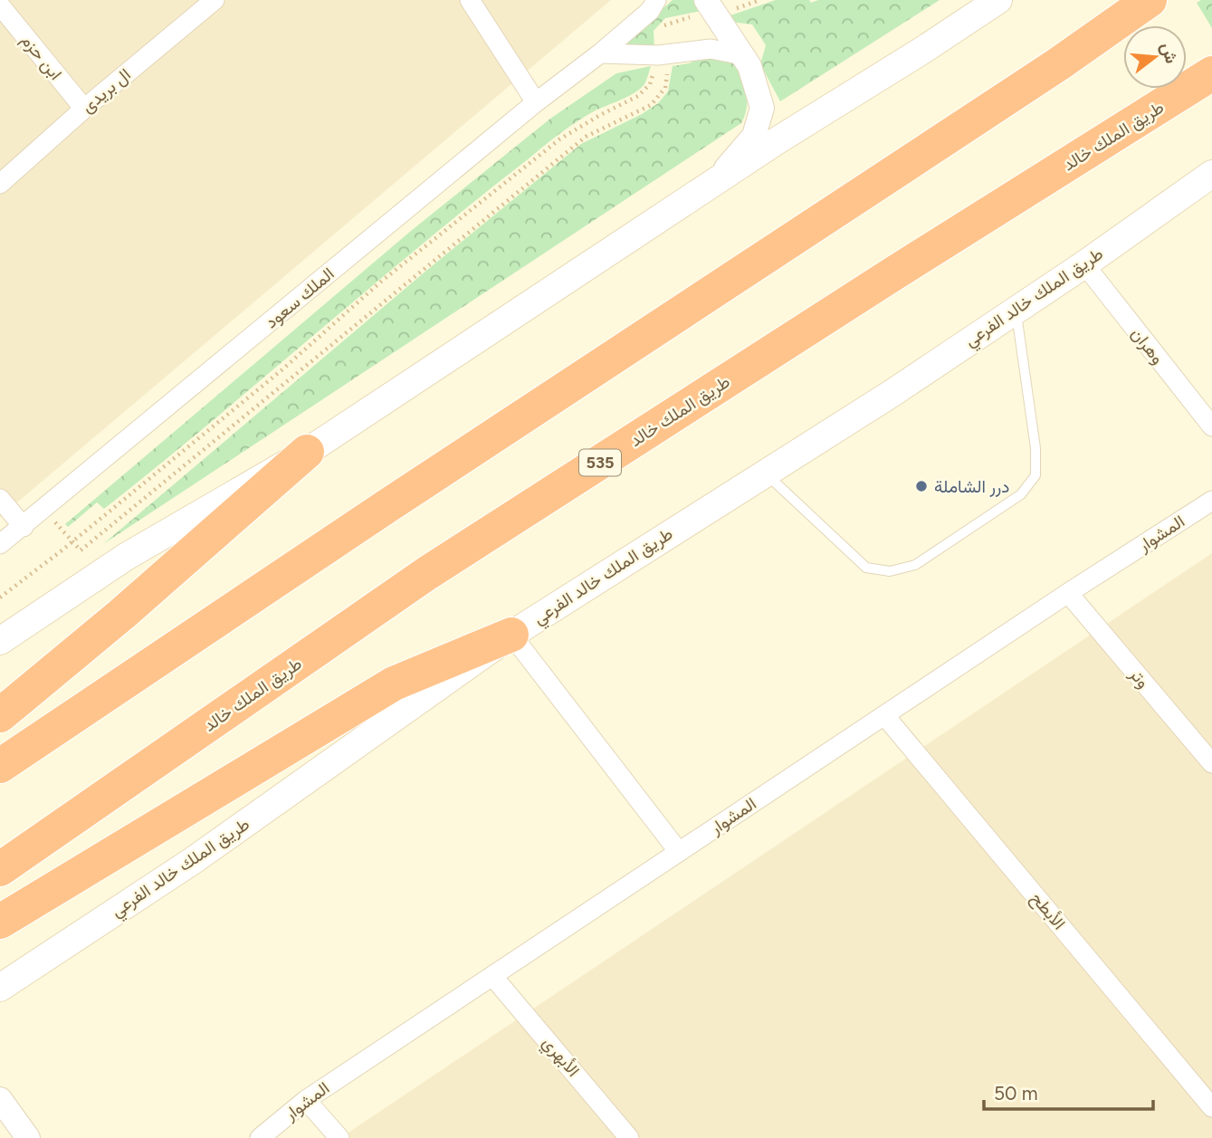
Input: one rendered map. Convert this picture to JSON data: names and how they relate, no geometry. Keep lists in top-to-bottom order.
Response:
{
  "streets": {
    "highway": ["طريق الملك خالد", "535"],
    "main road": ["طريق الملك خالد الفرعي"],
    "street": [
      "ابن حزم",
      "ال بريدى",
      "الملك سعود",
      "وهران",
      "المشوار",
      "وتر",
      "الأبطح",
      "الأبهري"
    ]
  },
  "crossings": [
    ["ابن حزم", "ال بريدى"],
    ["طريق الملك خالد الفرعي", "وهران"],
    ["المشوار", "وتر"],
    ["المشوار", "الأبطح"],
    ["المشوار", "الأبهري"]
  ],
  "places": ["درر الشاملة"],
  "scale_bar": "50 m",
  "north": "right"
}
